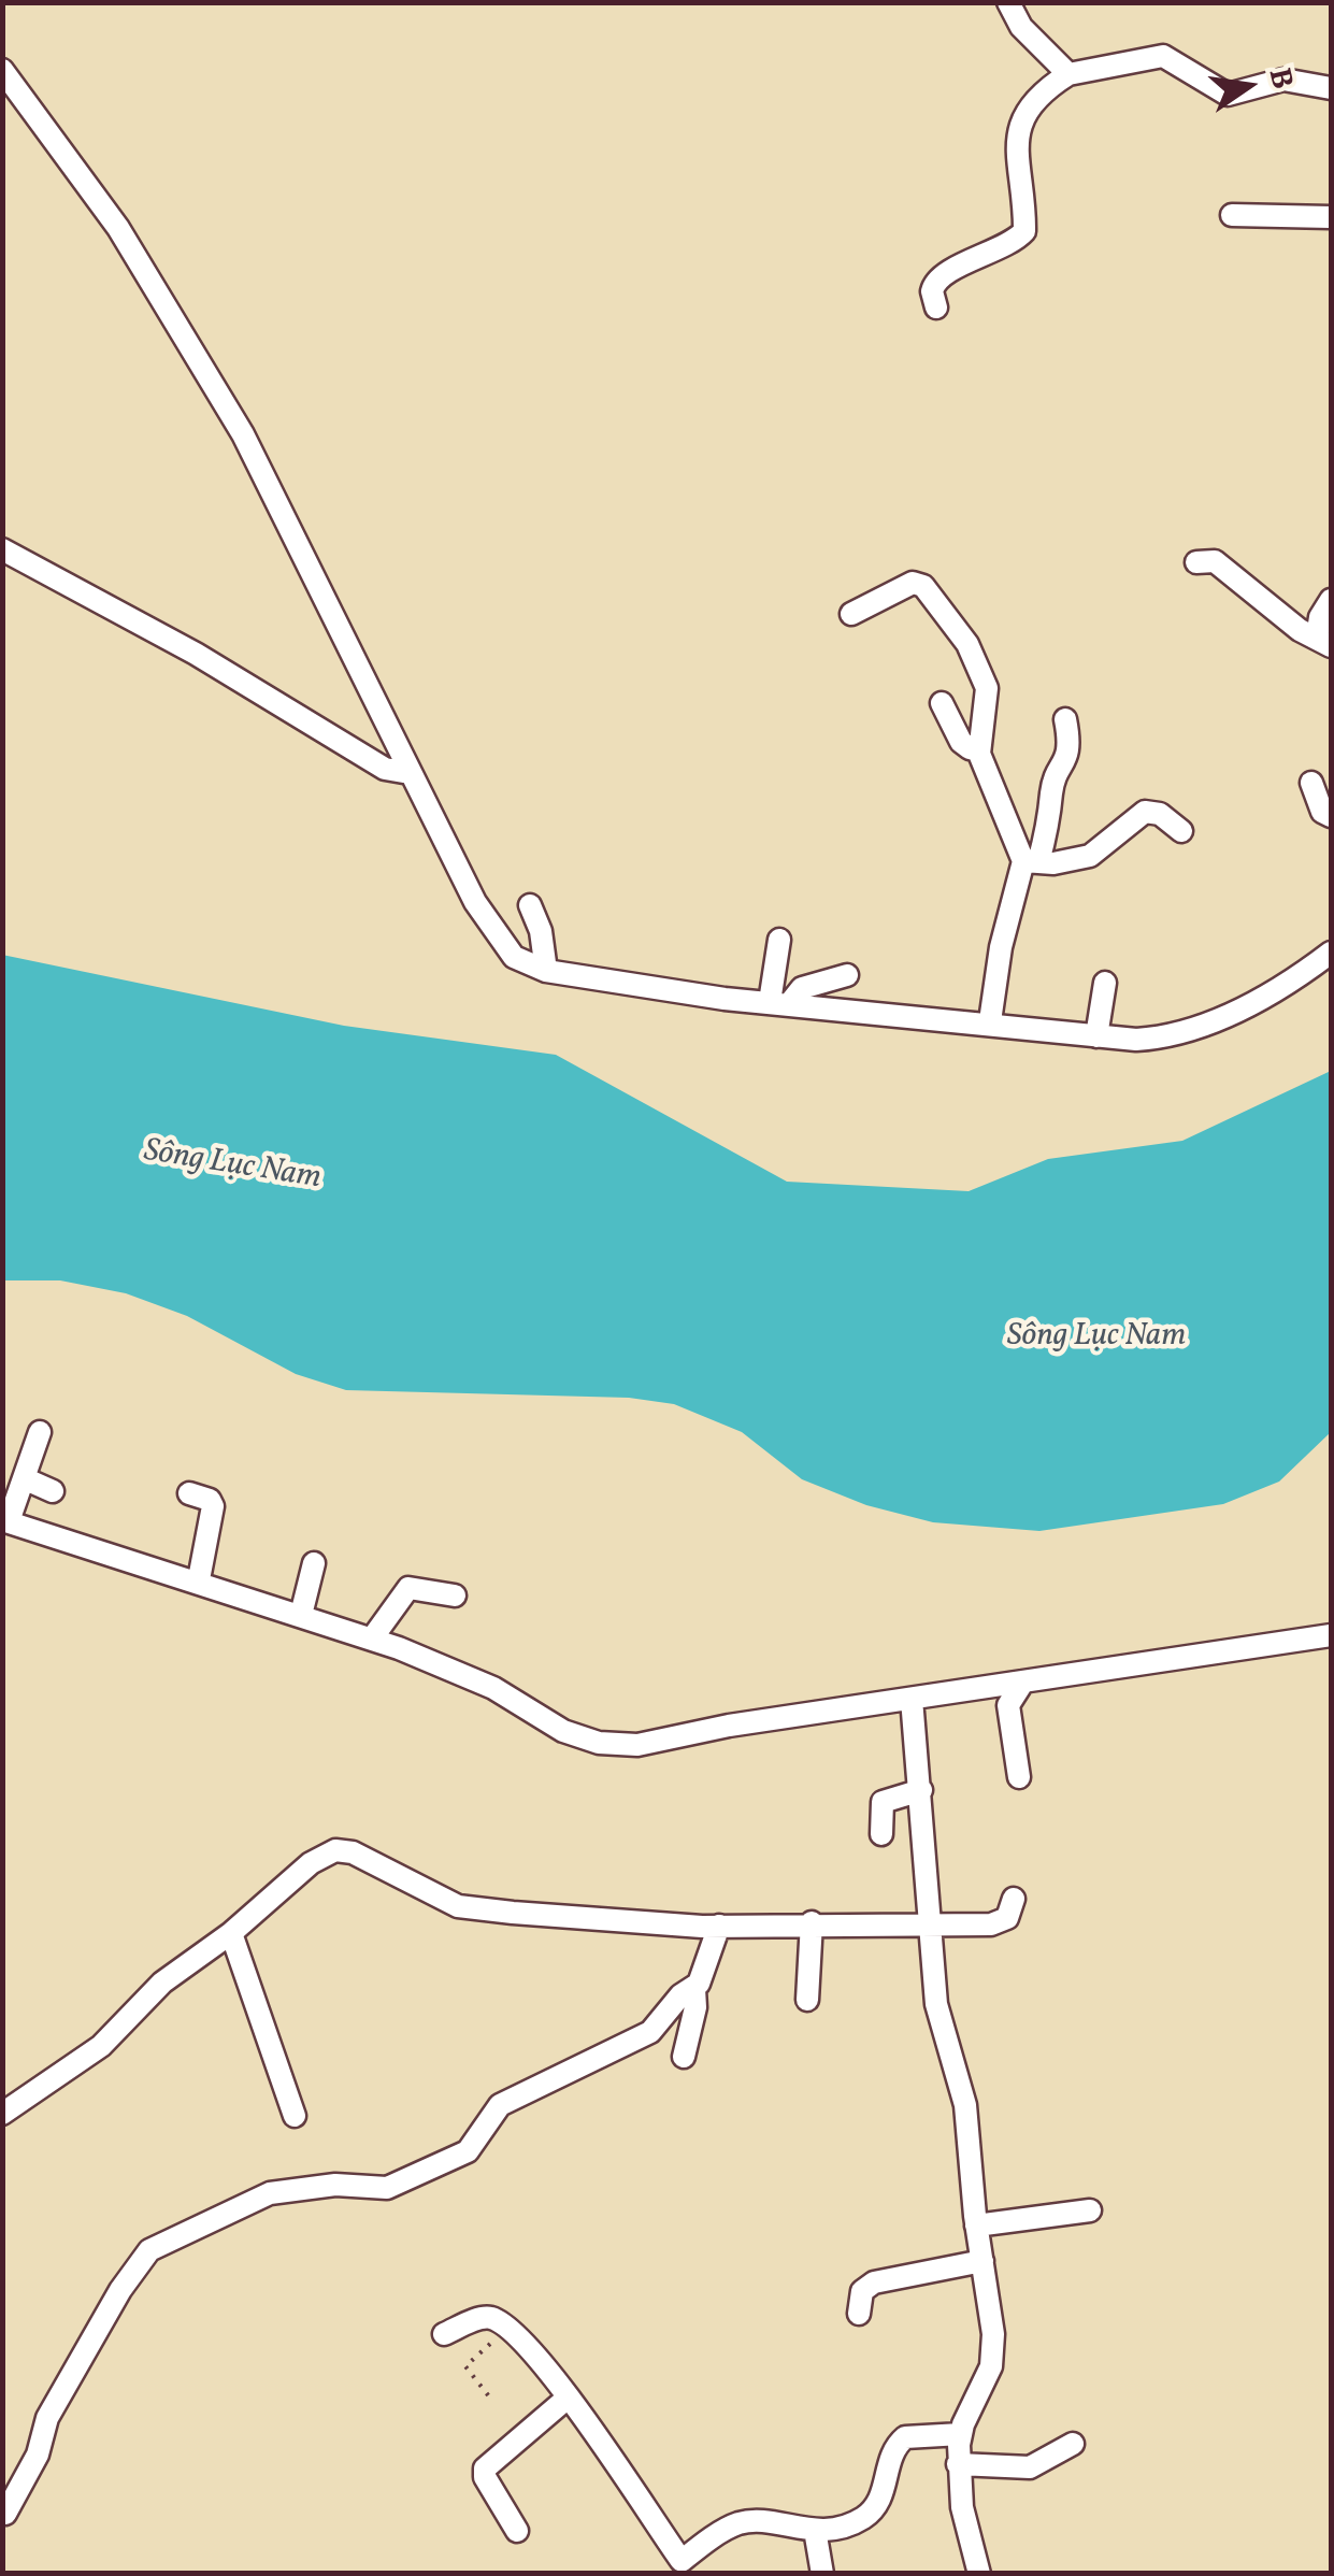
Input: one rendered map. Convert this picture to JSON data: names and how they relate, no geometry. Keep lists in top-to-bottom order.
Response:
{
  "water": ["Sông Lục Nam"],
  "north": "right"
}
